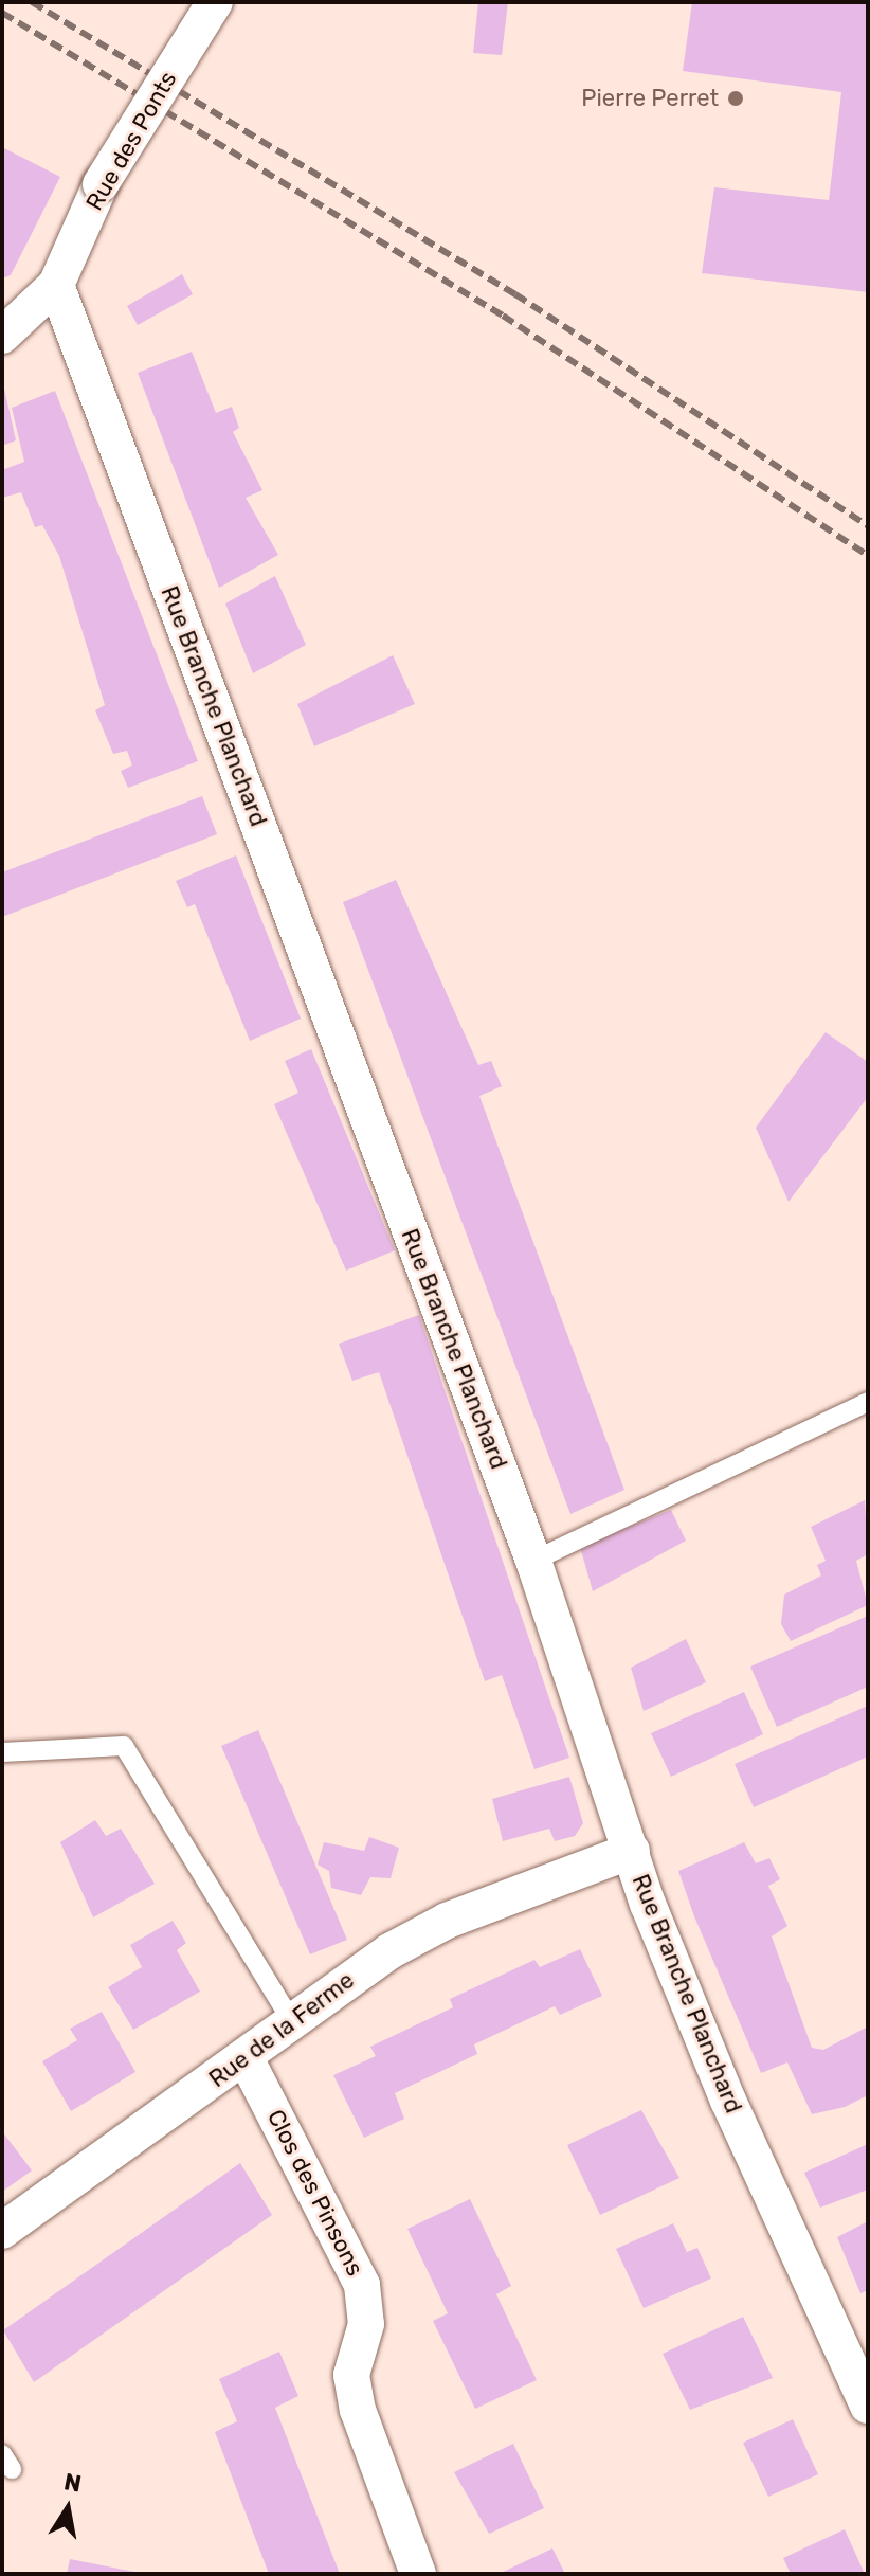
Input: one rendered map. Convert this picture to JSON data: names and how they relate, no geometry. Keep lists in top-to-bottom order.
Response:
{
  "streets": {
    "street": [
      "Rue des Ponts",
      "Rue Branche Planchard",
      "Rue de la Ferme",
      "Clos des Pinsons"
    ]
  },
  "crossings": [
    ["Rue des Ponts", "Rue Branche Planchard"],
    ["Rue Branche Planchard", "Rue de la Ferme"],
    ["Rue de la Ferme", "Clos des Pinsons"]
  ],
  "places": ["Pierre Perret"],
  "north": "top"
}
